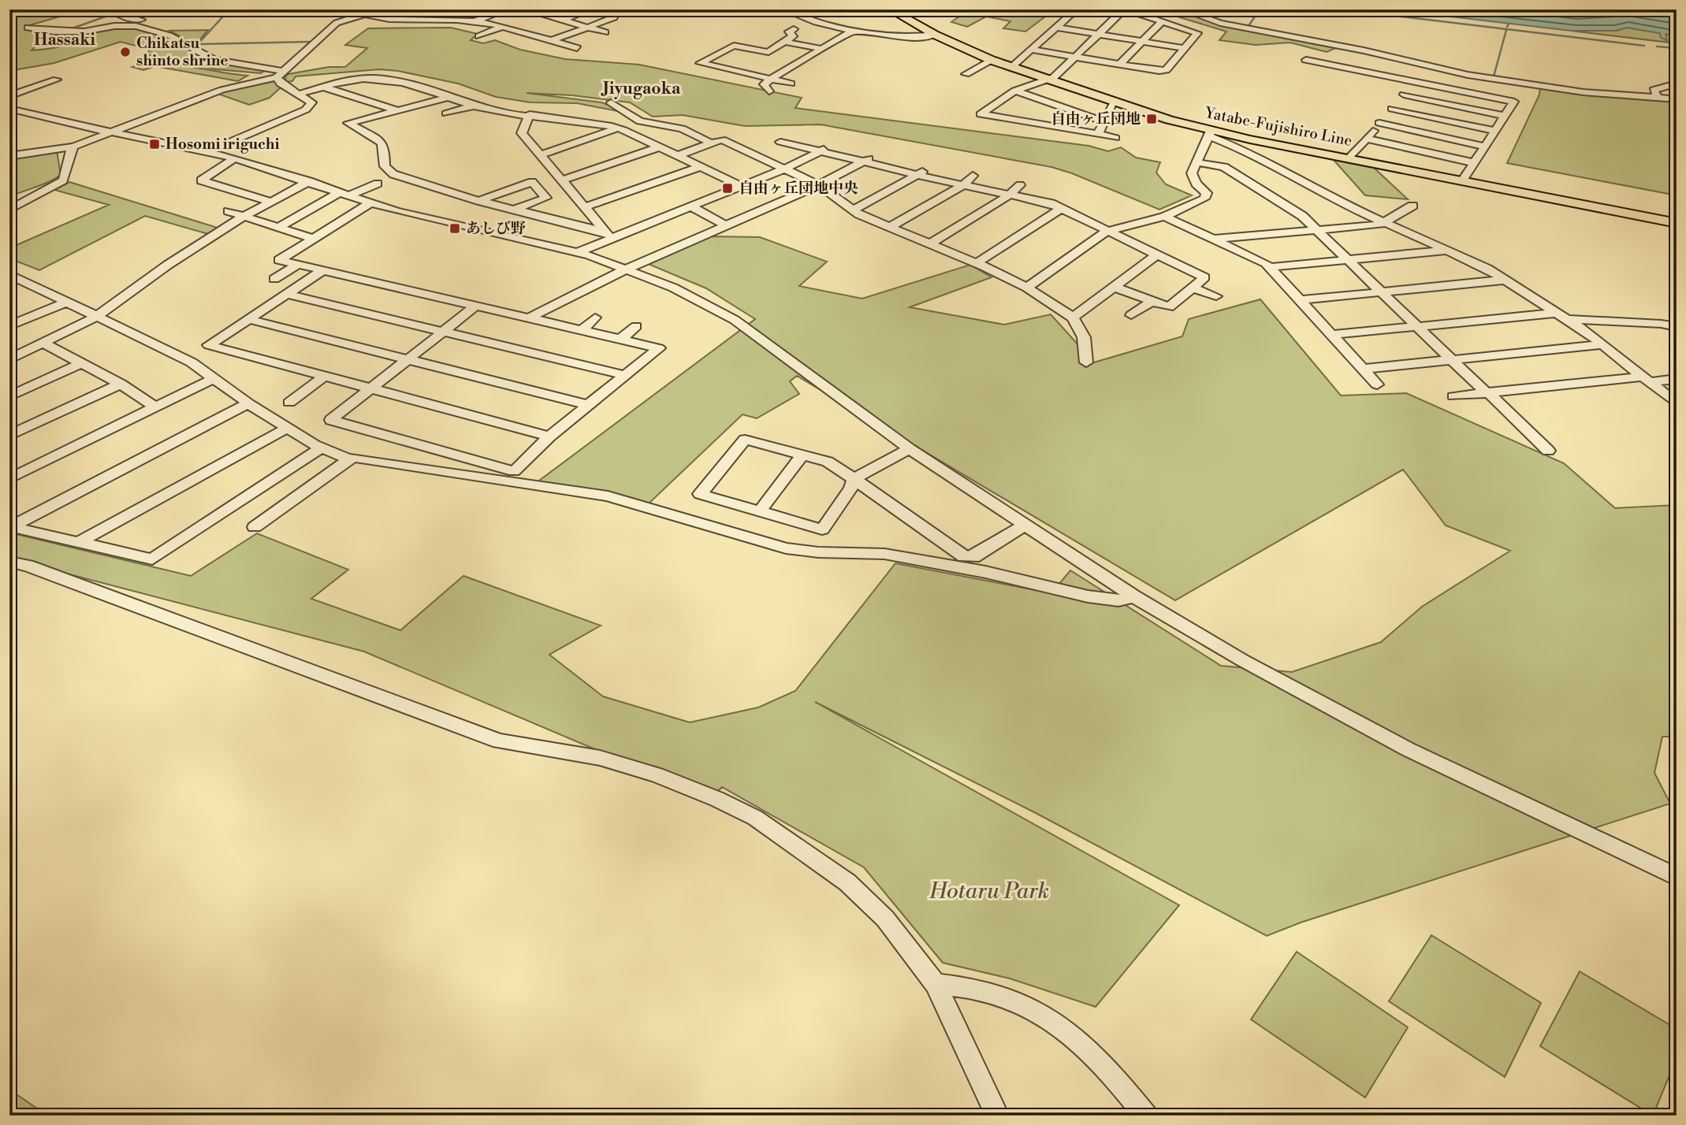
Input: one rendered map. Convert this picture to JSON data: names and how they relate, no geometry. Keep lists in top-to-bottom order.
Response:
{
  "streets": {
    "main road": ["Yatabe-Fujishiro Line"]
  },
  "districts": ["Hassaki", "Jiyugaoka"],
  "parks": ["Hotaru Park"],
  "places": {
    "other": ["Chikatsu shinto shrine"],
    "transit": [
      "自由ヶ丘団地",
      "Hosomi iriguchi",
      "自由ヶ丘団地中央",
      "あしび野"
    ]
  }
}
